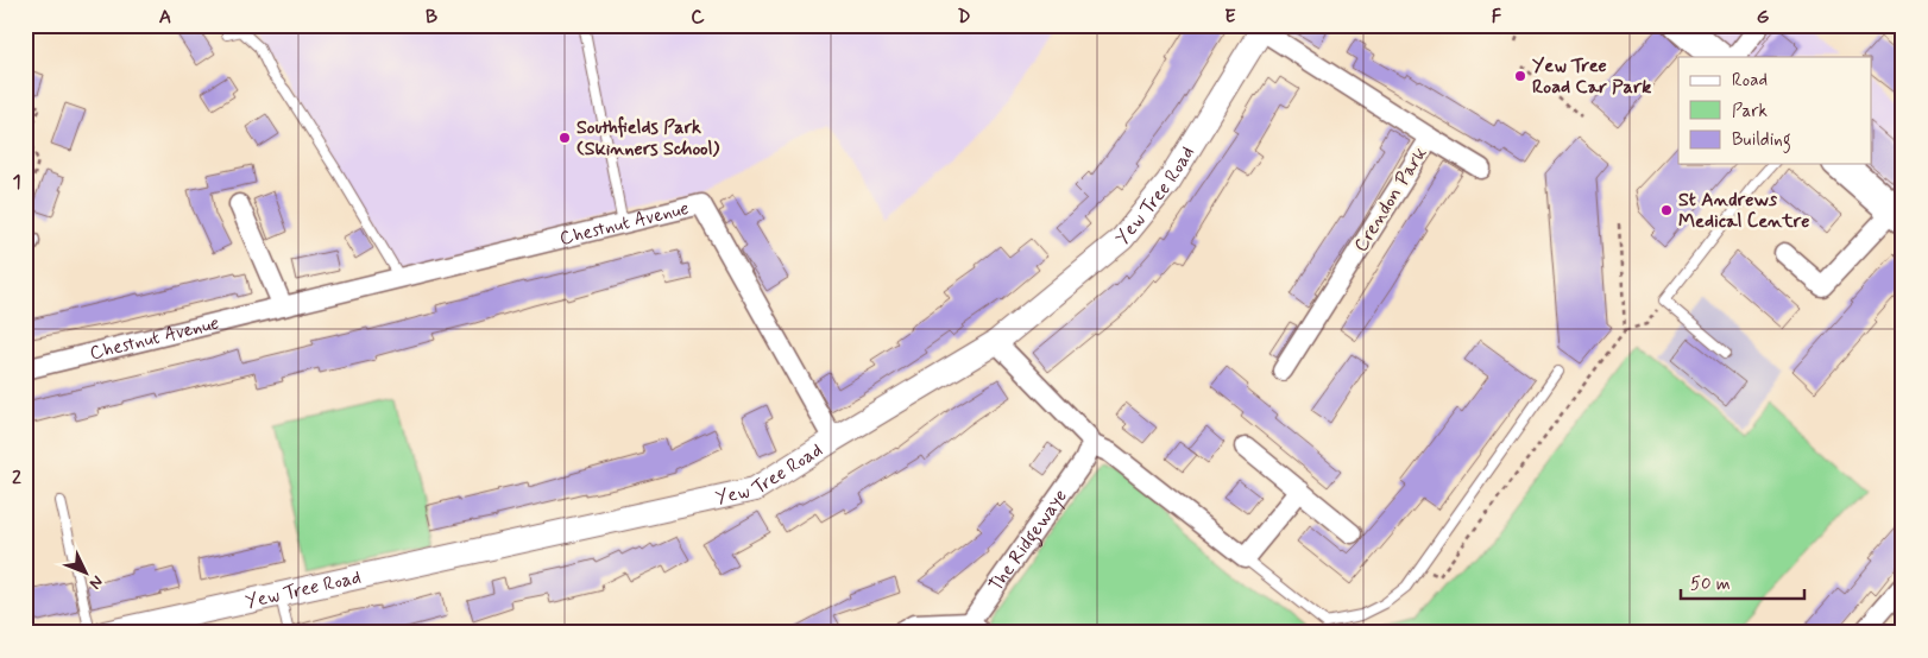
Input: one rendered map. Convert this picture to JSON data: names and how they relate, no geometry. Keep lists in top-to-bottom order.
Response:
{
  "streets": {
    "street": [
      "Yew Tree Road",
      "Crendon Park",
      "Chestnut Avenue",
      "The Ridgewaye"
    ]
  },
  "crossings": [
    ["Yew Tree Road", "Crendon Park"],
    ["Yew Tree Road", "Chestnut Avenue"]
  ],
  "places": ["Yew Tree Road Car Park", "Southfields Park (Skinners School)", "St Andrews Medical Centre"],
  "legend": ["Road", "Park", "Building"],
  "scale_bar": "50 m",
  "north": "bottom right",
  "grid": {
    "columns": [
      "A",
      "B",
      "C",
      "D",
      "E",
      "F",
      "G"
    ],
    "rows": ["1", "2"]
  }
}
